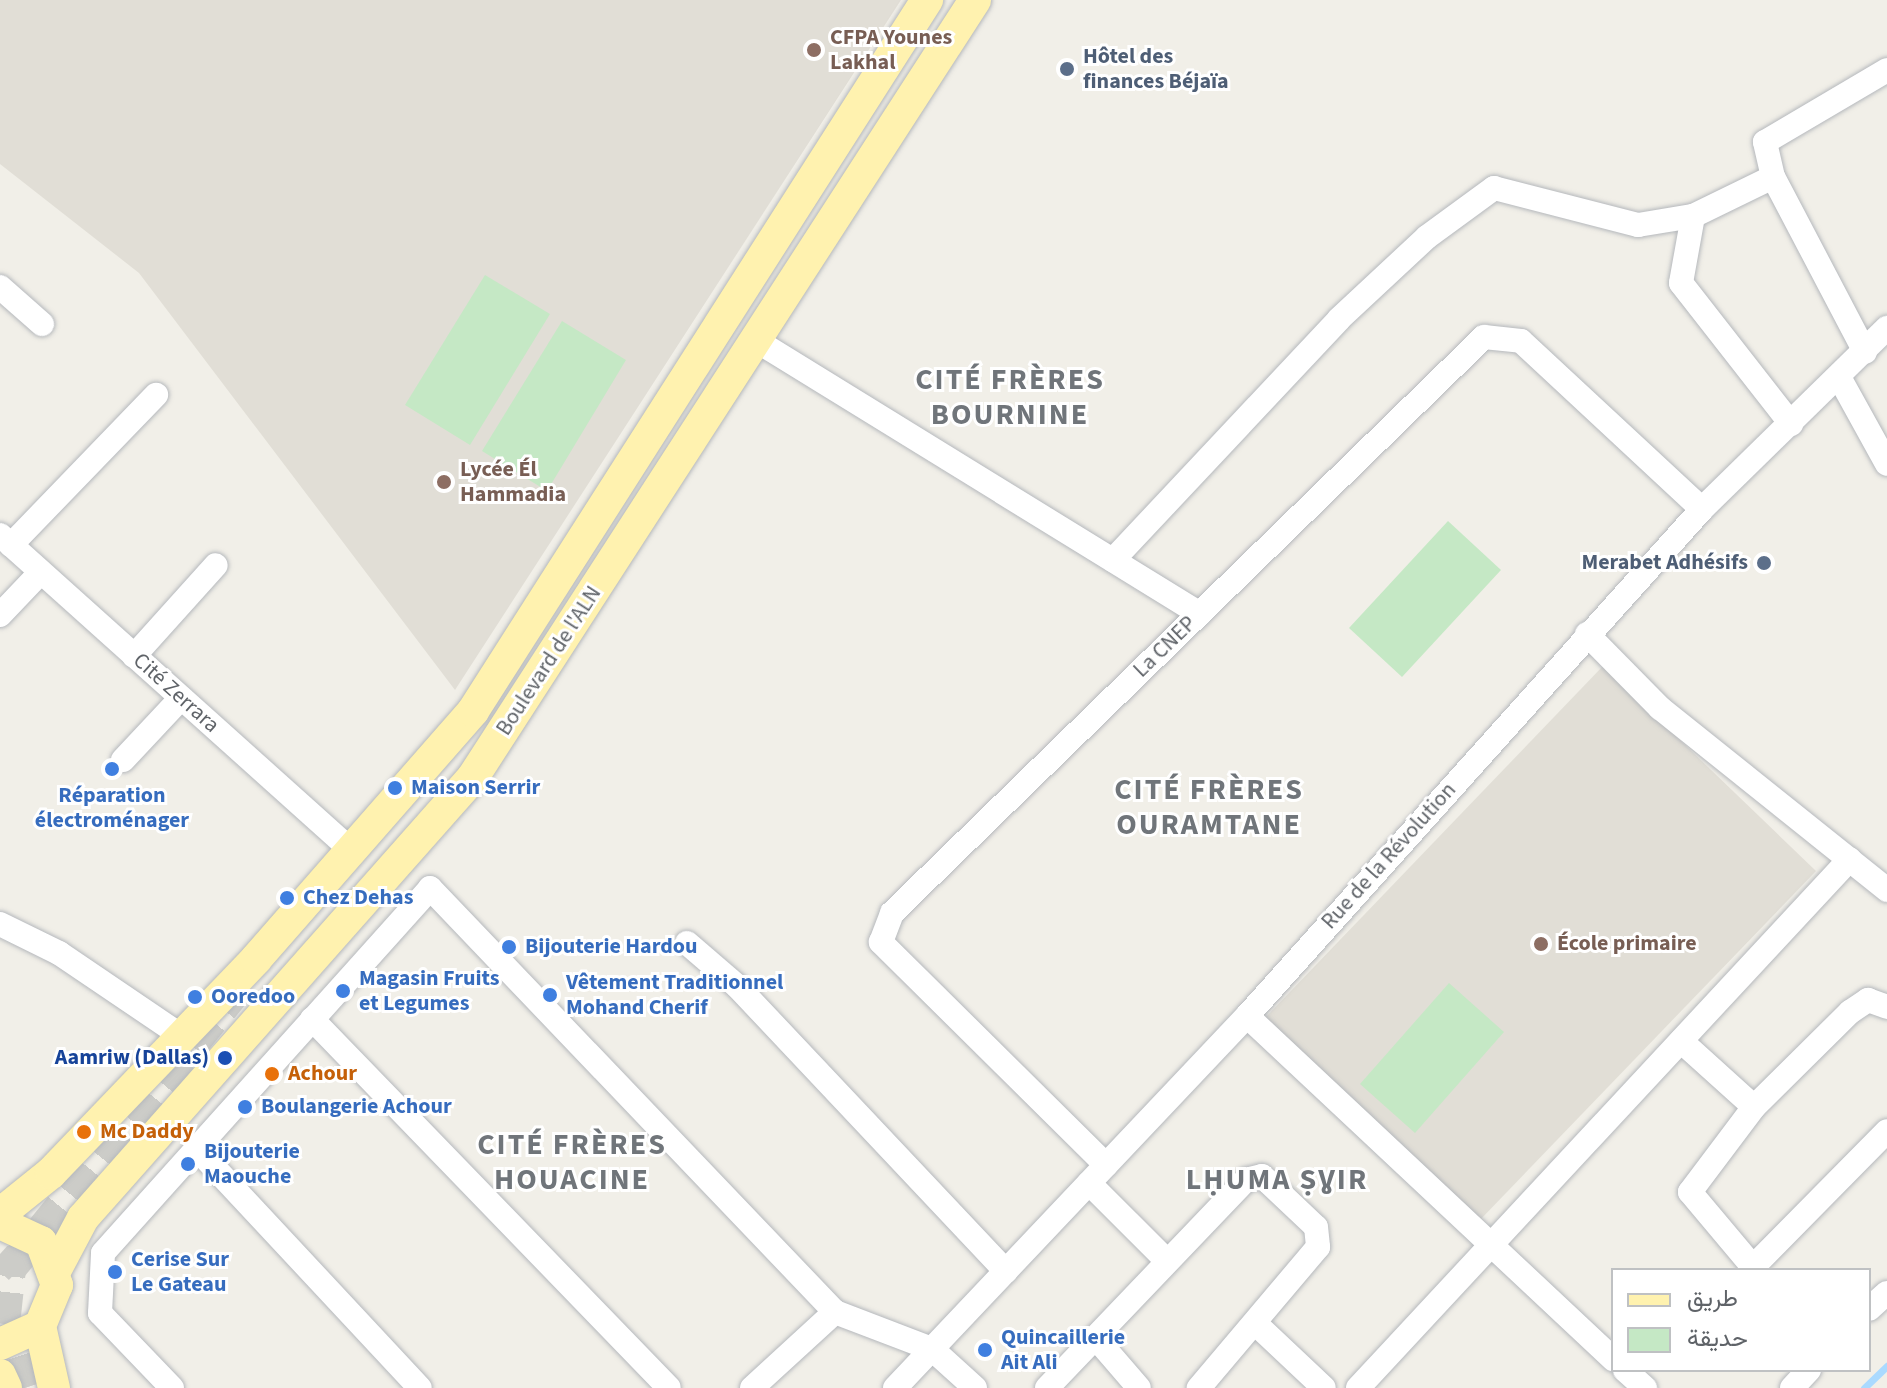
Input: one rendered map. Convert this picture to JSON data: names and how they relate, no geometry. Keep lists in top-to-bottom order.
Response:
{
  "streets": {
    "main road": ["Boulevard de l'ALN"],
    "street": ["La CNEP", "Cité Zerrara", "Rue de la Révolution"]
  },
  "crossings": [
    ["La CNEP", "Rue de la Révolution"],
    ["Boulevard de l'ALN", "Cité Zerrara"]
  ],
  "districts": [
    "CITÉ FRÈRES BOURNINE",
    "CITÉ FRÈRES OURAMTANE",
    "CITÉ FRÈRES HOUACINE",
    "LḤUMA ṢƔIR"
  ],
  "places": [
    "CFPA Younes Lakhal",
    "Hôtel des finances Béjaïa",
    "Lycée Él Hammadia",
    "Merabet Adhésifs",
    "Réparation électroménager",
    "Maison Serrir",
    "Chez Dehas",
    "École primaire",
    "Bijouterie Hardou",
    "Magasin Fruits et Legumes",
    "Vêtement Traditionnel Mohand Cherif",
    "Ooredoo",
    "Aamriw (Dallas)",
    "Achour",
    "Boulangerie Achour",
    "Mc Daddy",
    "Bijouterie Maouche",
    "Cerise Sur Le Gateau",
    "Quincaillerie Ait Ali"
  ],
  "legend": ["طريق", "حديقة"]
}
